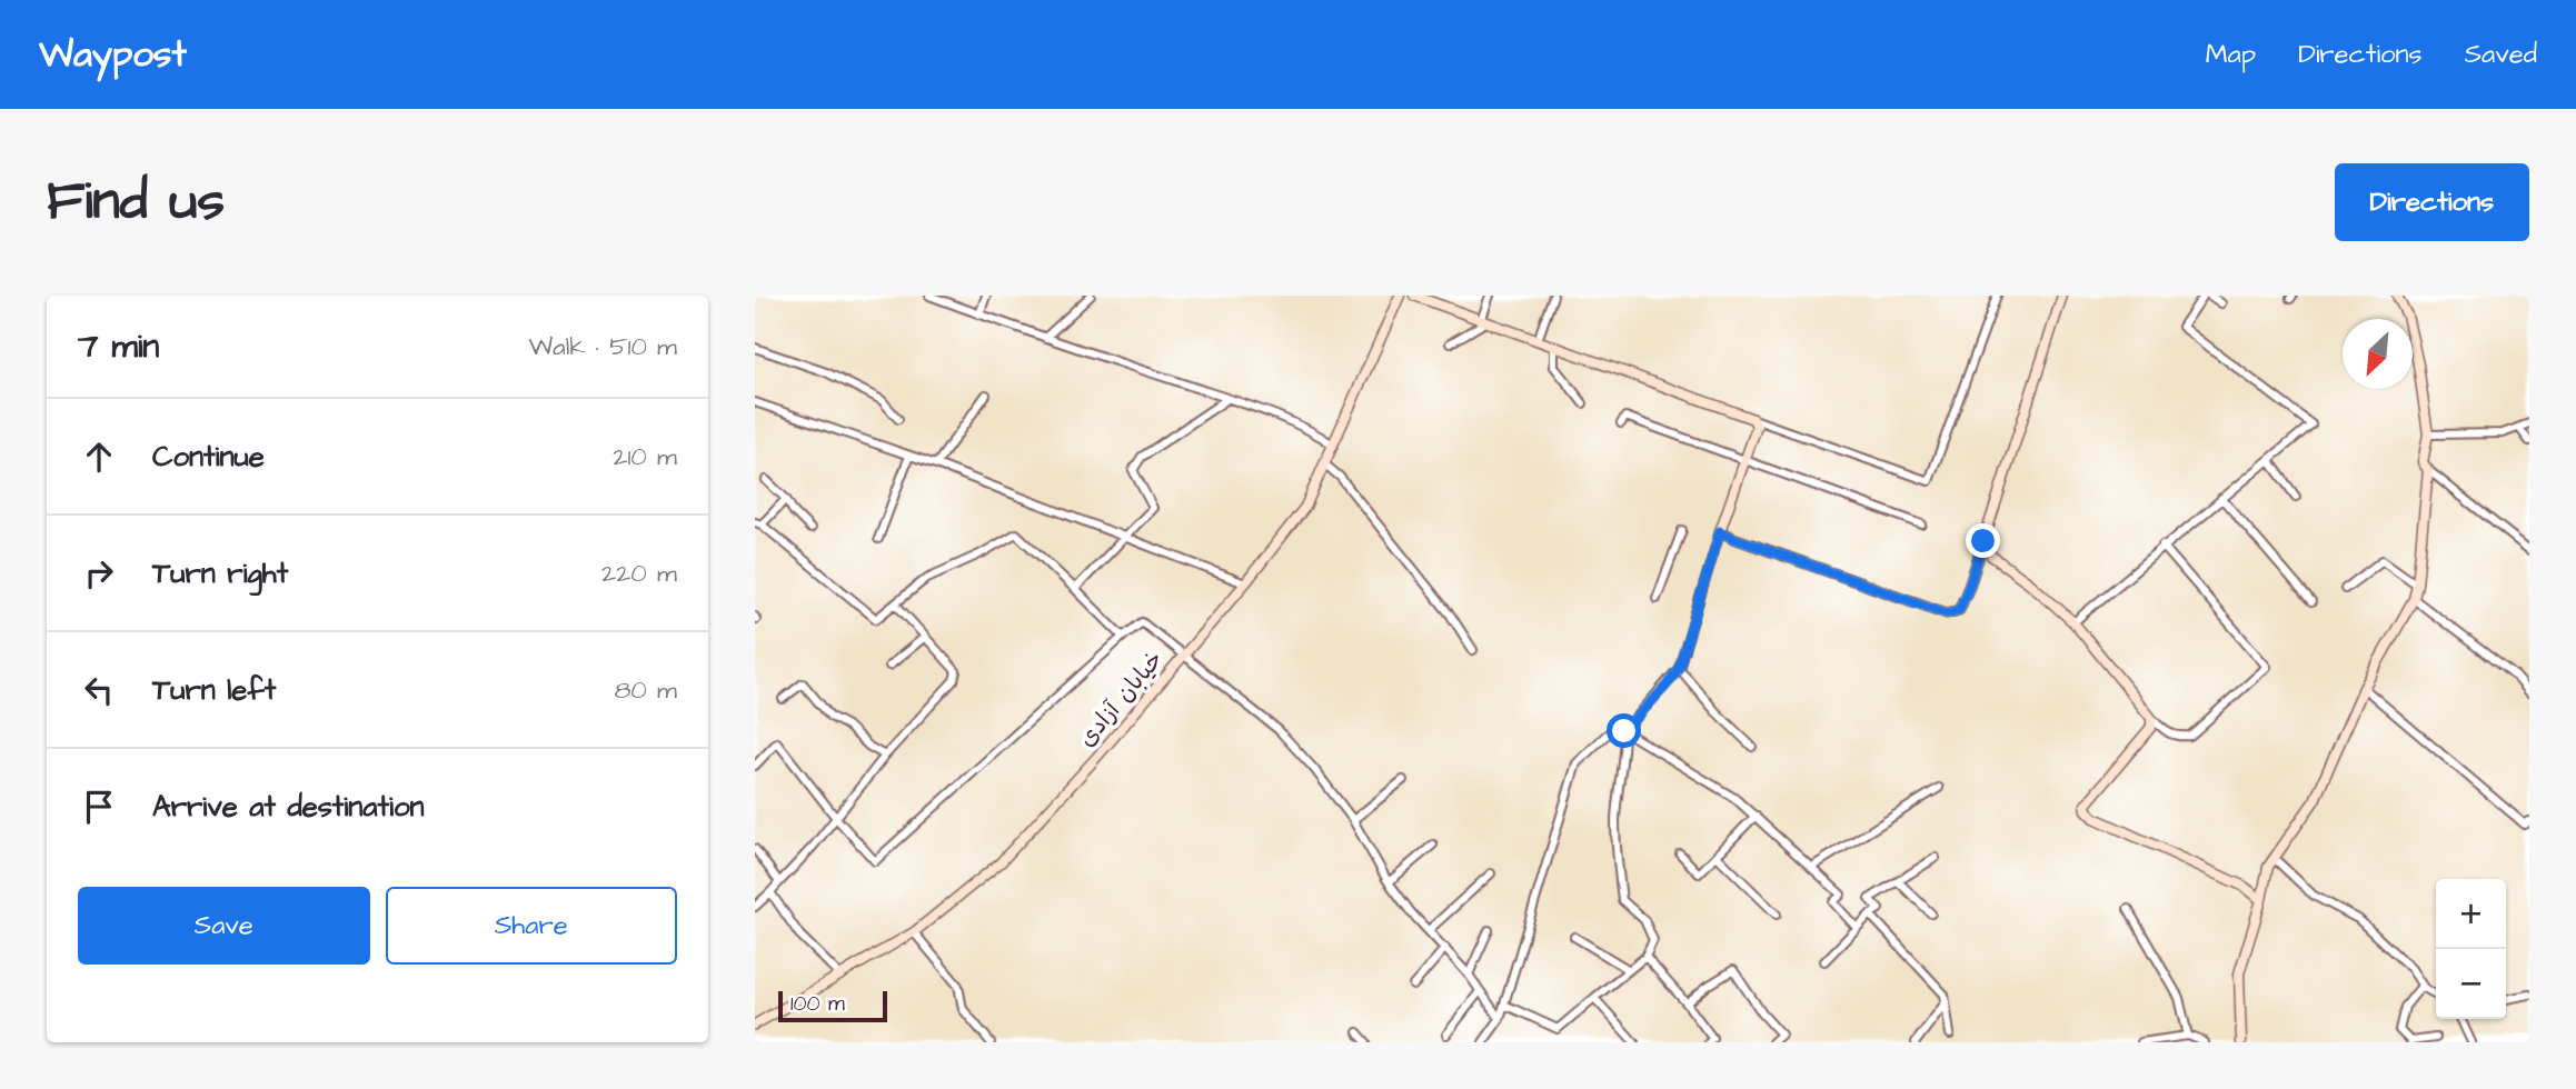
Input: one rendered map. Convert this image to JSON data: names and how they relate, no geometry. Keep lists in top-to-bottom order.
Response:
{
  "streets": {
    "street": ["خیابان آزادی"]
  },
  "scale_bar": "100 m",
  "north": "bottom left",
  "page": {
    "header": "Waypost",
    "nav": ["Map", "Directions", "Saved"],
    "buttons": [
      "Directions",
      ["Save", "Share"]
    ],
    "title": "Find us",
    "heading": ["7 min", "Walk · 510 m"],
    "list": [
      ["Continue", "210 m"],
      ["Turn right", "220 m"],
      ["Turn left", "80 m"],
      "Arrive at destination"
    ],
    "map_buttons": ["+", "−"],
    "scale": "100 m"
  }
}
